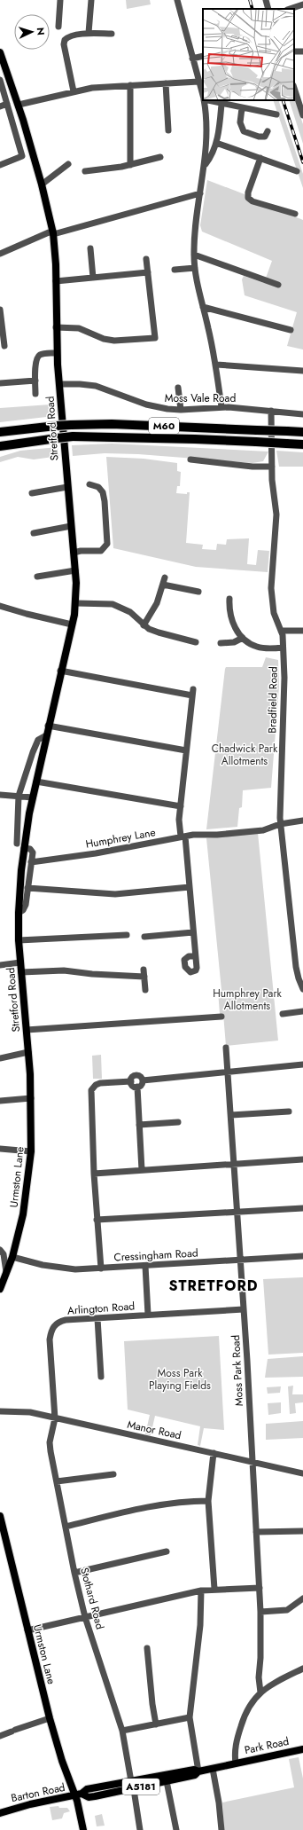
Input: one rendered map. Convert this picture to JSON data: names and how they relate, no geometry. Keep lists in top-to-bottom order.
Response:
{
  "streets": {
    "highway": ["M60"],
    "main road": [
      "Stretford Road",
      "Urmston Lane",
      "Park Road",
      "A5181",
      "Barton Road"
    ],
    "street": [
      "Moss Vale Road",
      "Bradfield Road",
      "Humphrey Lane",
      "Cressingham Road",
      "Arlington Road",
      "Moss Park Road",
      "Manor Road",
      "Stothard Road"
    ]
  },
  "crossings": [
    ["Moss Vale Road", "Stretford Road"],
    ["Moss Vale Road", "Bradfield Road"],
    ["Stretford Road", "Humphrey Lane"],
    ["Stretford Road", "Urmston Lane"],
    ["Bradfield Road", "Humphrey Lane"],
    ["Urmston Lane", "Cressingham Road"],
    ["Urmston Lane", "Barton Road"],
    ["Cressingham Road", "Moss Park Road"],
    ["Arlington Road", "Moss Park Road"],
    ["Arlington Road", "Manor Road"],
    ["Arlington Road", "Stothard Road"],
    ["Moss Park Road", "Manor Road"],
    ["Manor Road", "Stothard Road"],
    ["Stothard Road", "Barton Road"],
    ["Park Road", "Barton Road"]
  ],
  "districts": ["STRETFORD"],
  "parks": ["Chadwick Park Allotments", "Humphrey Park Allotments", "Moss Park Playing Fields"],
  "north": "right"
}
